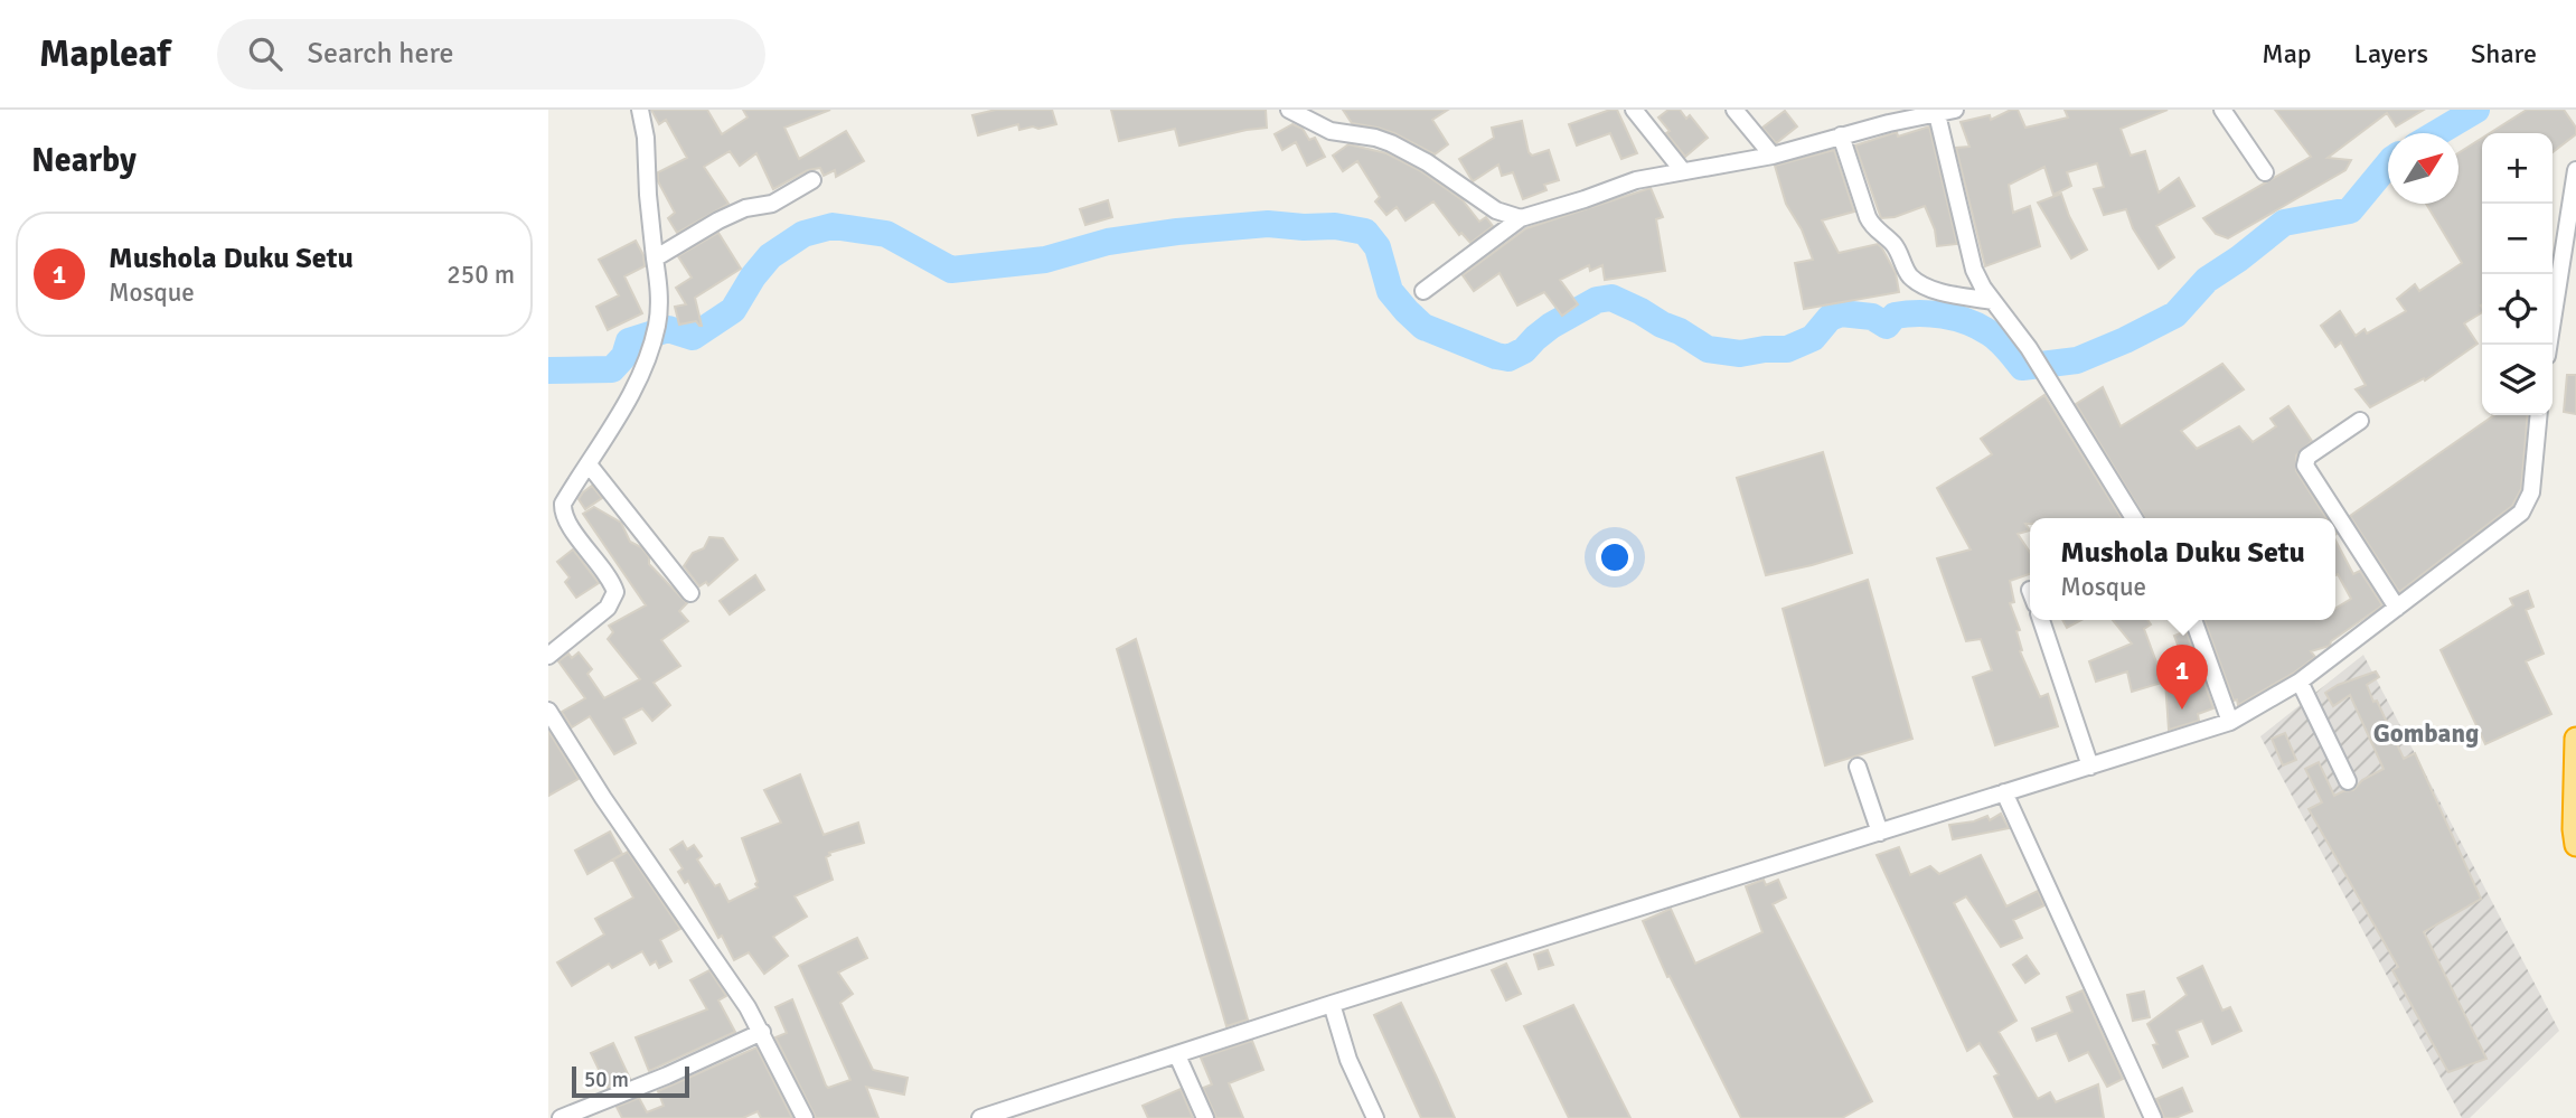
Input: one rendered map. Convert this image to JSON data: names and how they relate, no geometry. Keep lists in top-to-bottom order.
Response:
{
  "districts": ["Gombang"],
  "scale_bar": "50 m",
  "north": "top right",
  "page": {
    "header": "Mapleaf",
    "search": "Search here",
    "nav": ["Map", "Layers", "Share"],
    "heading": "Nearby",
    "map_buttons": ["+", "−"],
    "list": [
      {
        "mark": "1",
        "name": "Mushola Duku Setu",
        "note": "Mosque",
        "value": "250 m"
      }
    ],
    "popup": ["Mushola Duku Setu", "Mosque"],
    "pins": "1",
    "scale": "50 m"
  }
}
